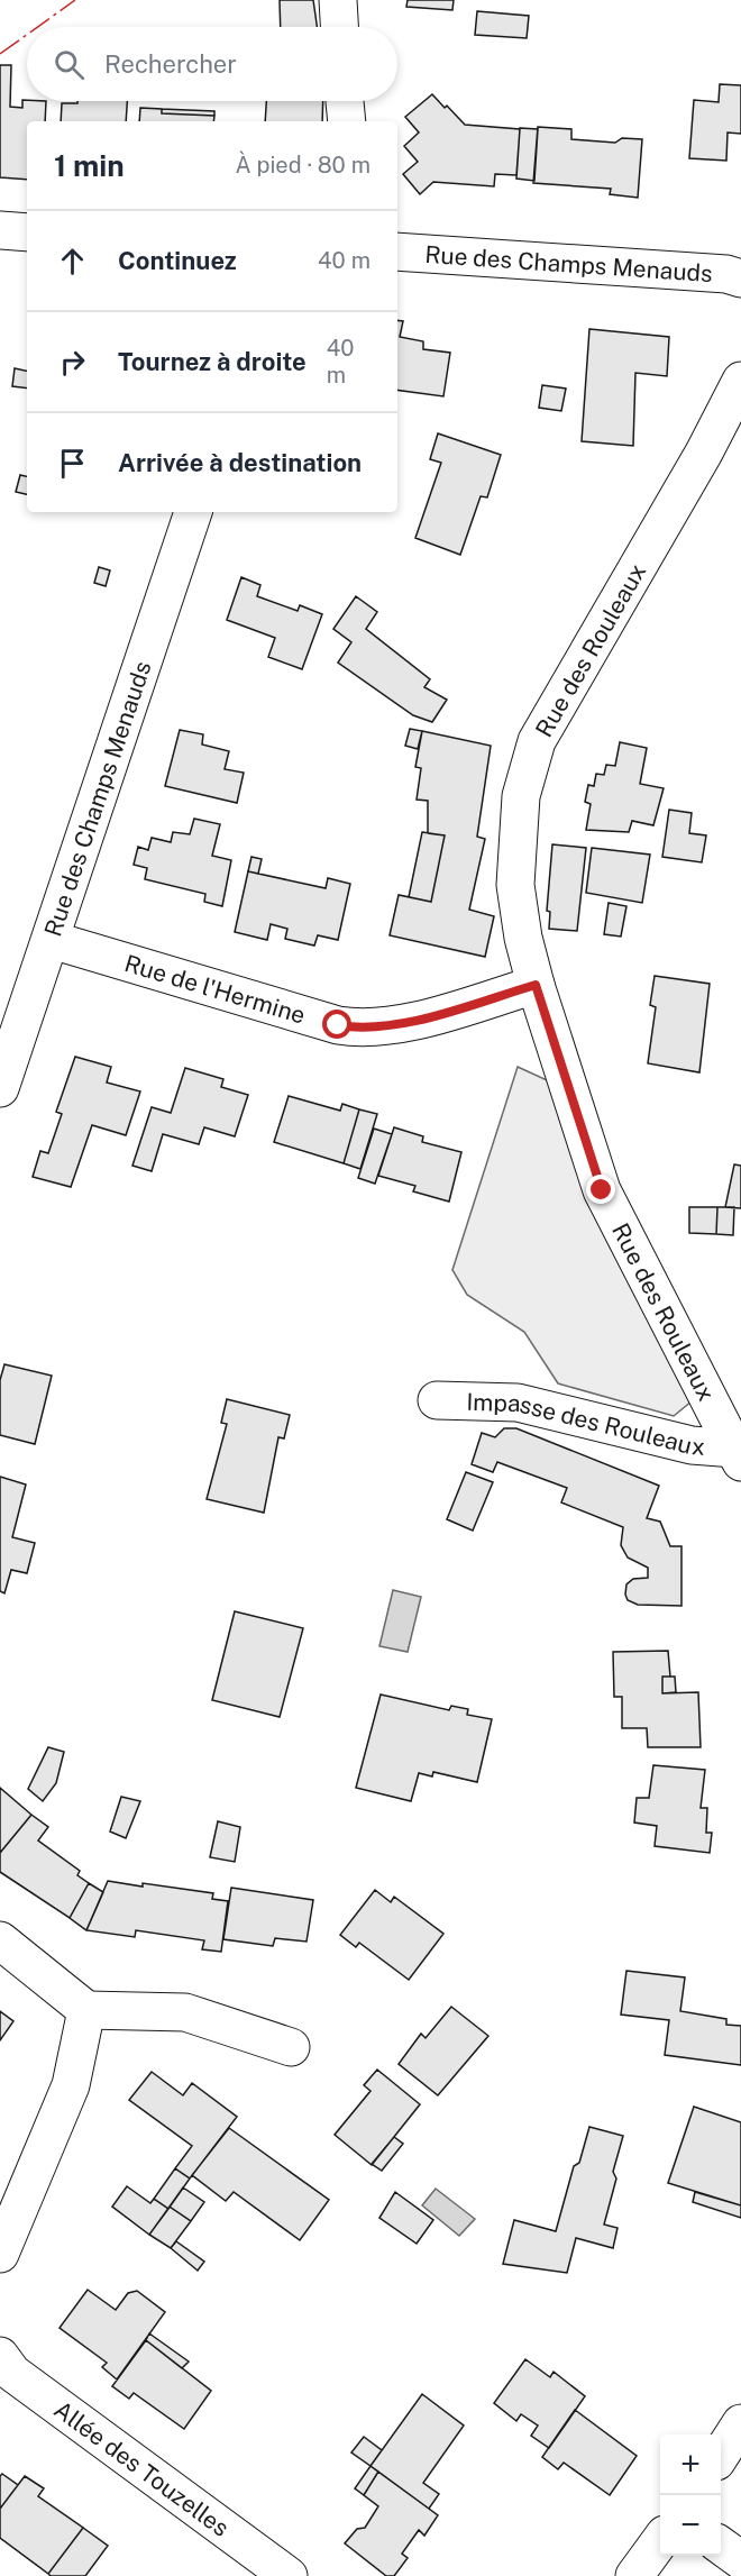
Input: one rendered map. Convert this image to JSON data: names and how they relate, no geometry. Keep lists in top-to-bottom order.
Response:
{
  "streets": {
    "street": [
      "Rue des Champs Menauds",
      "Rue des Rouleaux",
      "Rue de l'Hermine",
      "Impasse des Rouleaux",
      "Allée des Touzelles"
    ]
  },
  "crossings": [
    ["Rue des Champs Menauds", "Rue de l'Hermine"],
    ["Rue des Rouleaux", "Rue de l'Hermine"],
    ["Rue des Rouleaux", "Impasse des Rouleaux"]
  ],
  "page": {
    "search": "Rechercher",
    "heading": ["1 min", "À pied · 80 m"],
    "list": [
      ["Continuez", "40 m"],
      ["Tournez à droite", "40 m"],
      "Arrivée à destination"
    ],
    "map_buttons": ["+", "−"]
  }
}
